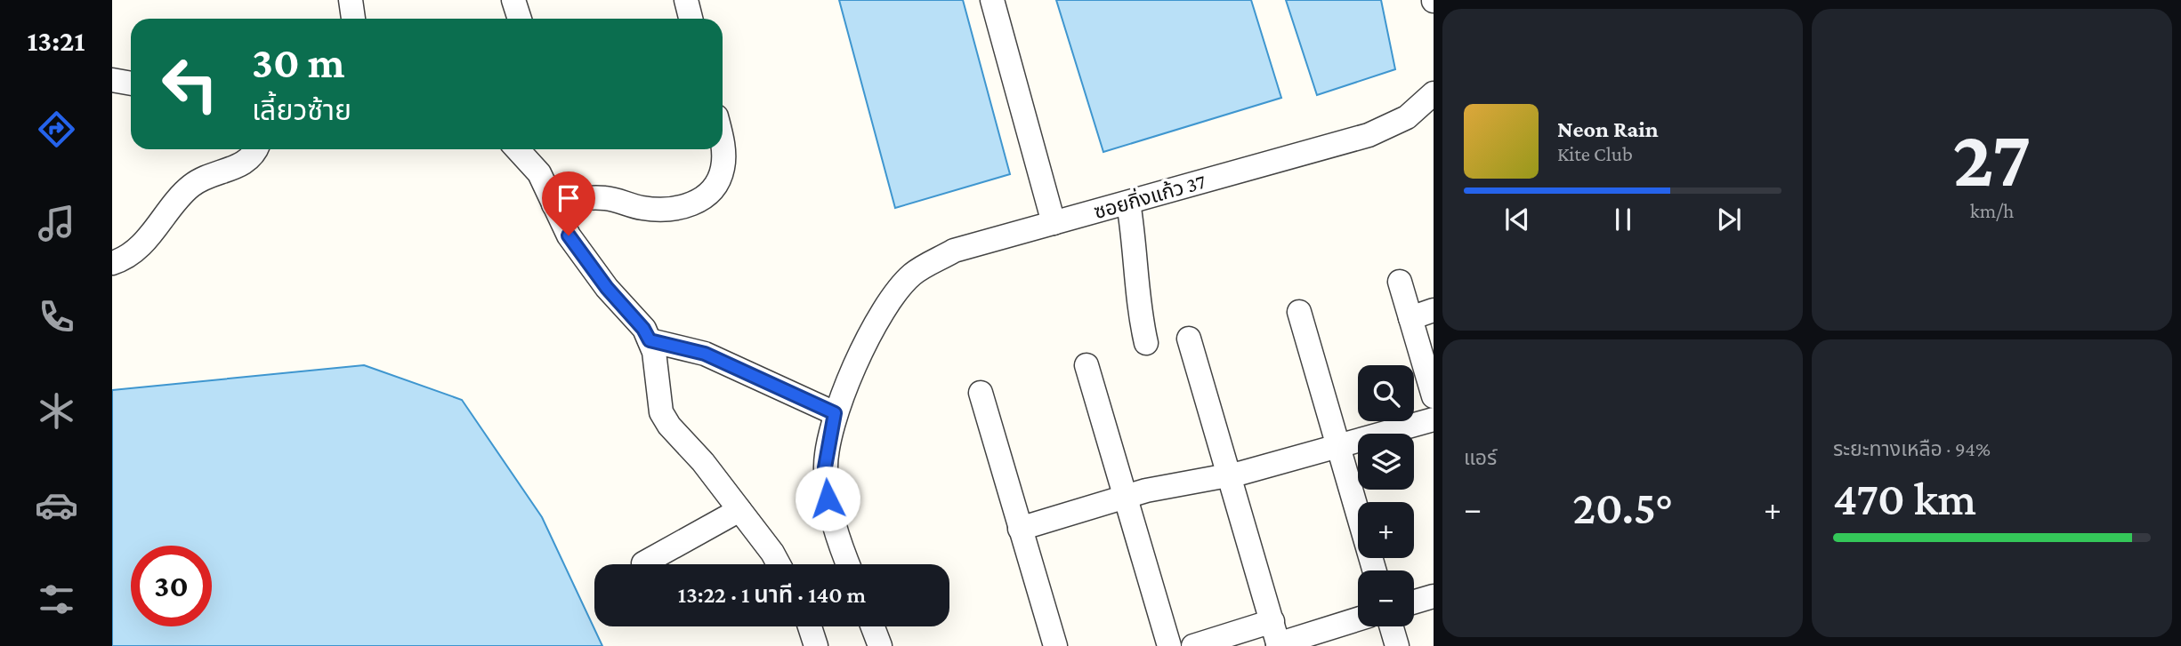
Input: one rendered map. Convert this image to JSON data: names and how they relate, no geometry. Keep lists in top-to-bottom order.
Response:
{
  "streets": {
    "street": ["ซอยกิ่งแก้ว 37"]
  },
  "page": {
    "tabs": "13:21",
    "tile": [
      ["27", "km/h"],
      "แอร์",
      ["ระยะทางเหลือ · 94%", "470 km"]
    ],
    "turn": ["30 m", "เลี้ยวซ้าย"],
    "song": ["Neon Rain", "Kite Club"],
    "map_buttons": ["+", "−"],
    "heat": ["−", "20.5°", "+"],
    "limit": "30",
    "trip": "13:22 · 1 นาที · 140 m"
  }
}
